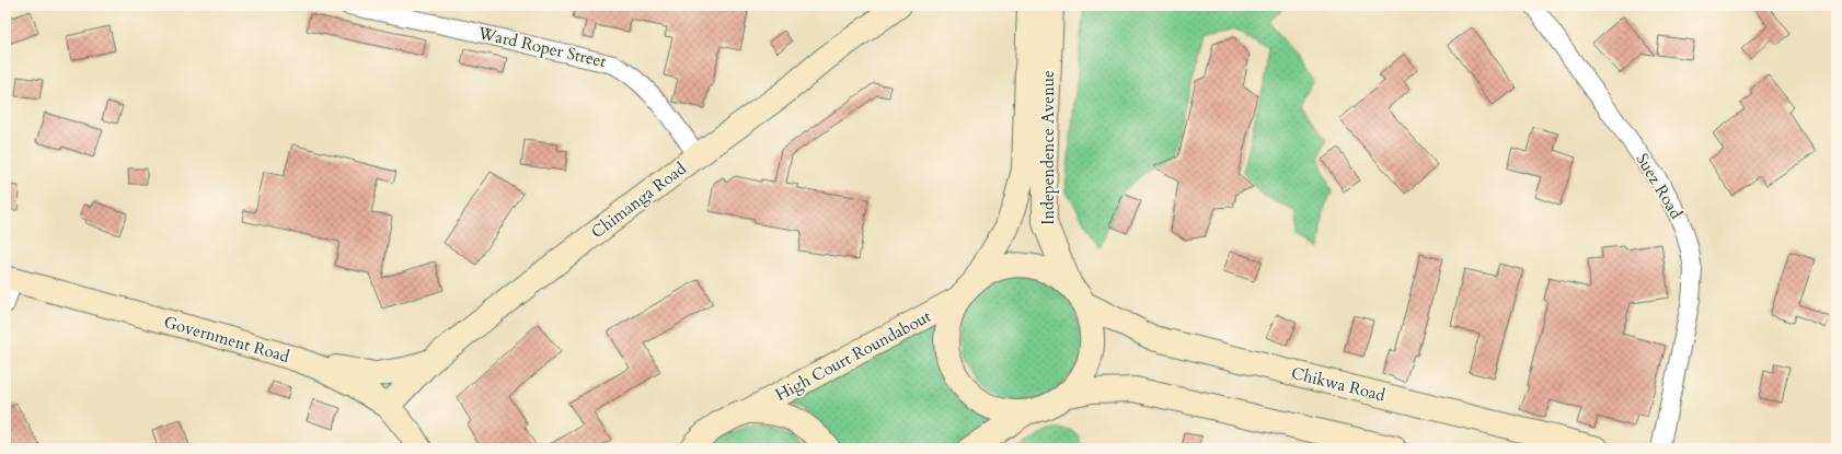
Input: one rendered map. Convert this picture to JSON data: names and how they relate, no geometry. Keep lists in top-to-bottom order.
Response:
{
  "streets": {
    "main road": [
      "Independence Avenue",
      "Chimanga Road",
      "Government Road",
      "High Court Roundabout",
      "Chikwa Road"
    ],
    "street": ["Ward Roper Street", "Suez Road"]
  },
  "crossings": [
    ["Ward Roper Street", "Chimanga Road"],
    ["Independence Avenue", "High Court Roundabout"],
    ["Independence Avenue", "Chikwa Road"],
    ["Chimanga Road", "Government Road"],
    ["High Court Roundabout", "Chikwa Road"]
  ]
}
